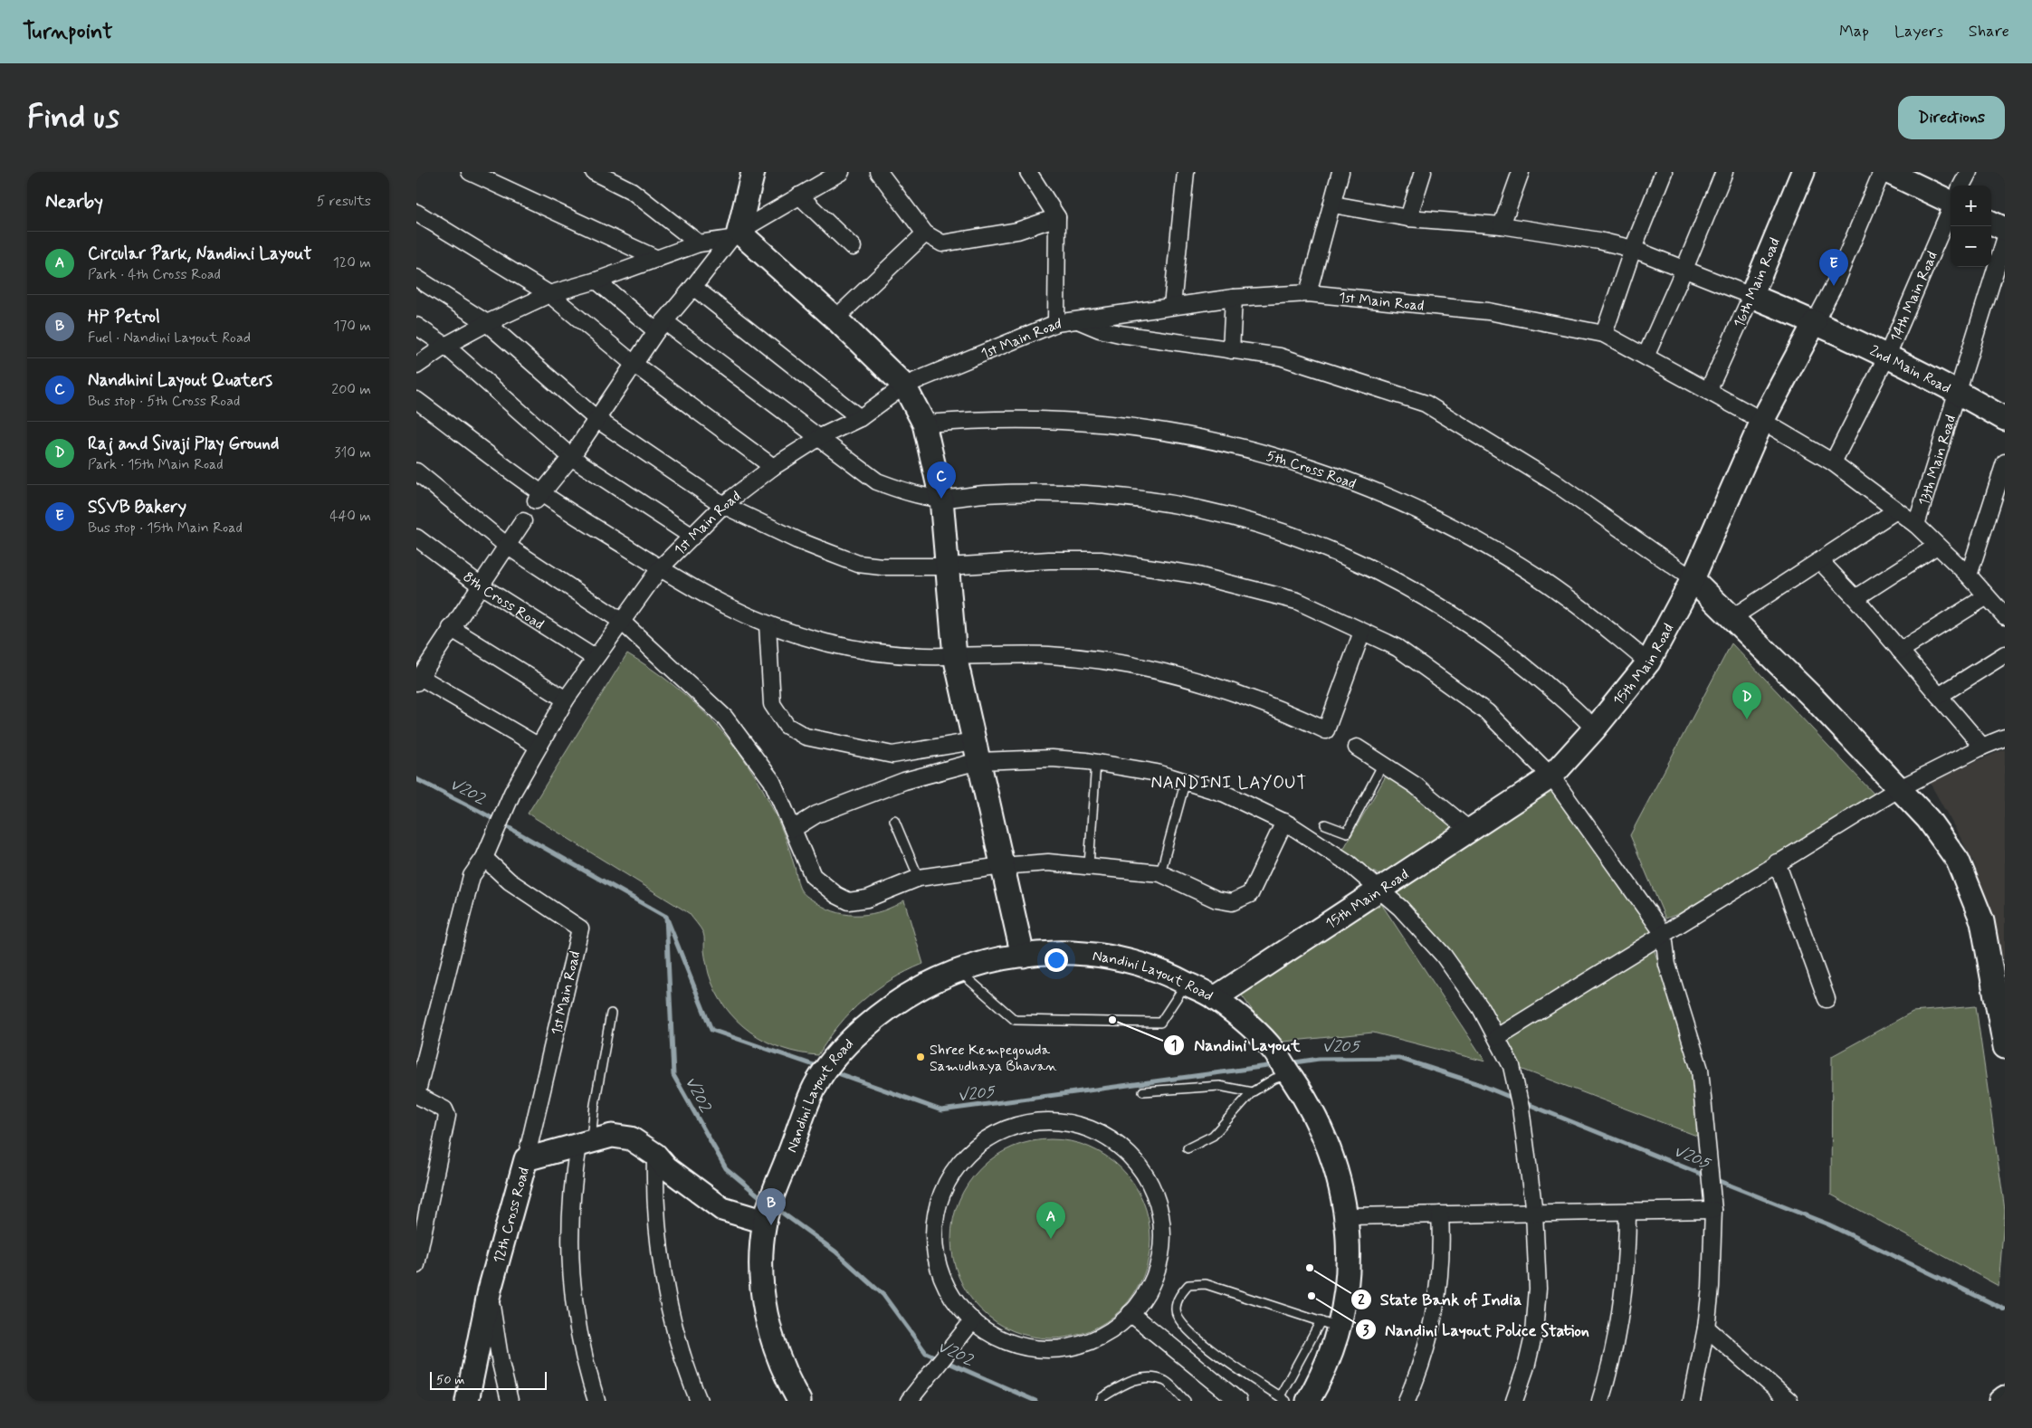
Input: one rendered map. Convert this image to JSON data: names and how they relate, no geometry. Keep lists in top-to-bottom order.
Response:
{
  "streets": {
    "street": [
      "16th Main Road",
      "14th Main Road",
      "1st Main Road",
      "2nd Main Road",
      "13th Main Road",
      "5th Cross Road",
      "8th Cross Road",
      "15th Main Road",
      "Nandini Layout Road",
      "12th Cross Road"
    ]
  },
  "crossings": [
    ["16th Main Road", "1st Main Road"],
    ["16th Main Road", "2nd Main Road"],
    ["14th Main Road", "1st Main Road"],
    ["14th Main Road", "2nd Main Road"],
    ["1st Main Road", "13th Main Road"],
    ["1st Main Road", "8th Cross Road"],
    ["1st Main Road", "15th Main Road"],
    ["1st Main Road", "12th Cross Road"],
    ["2nd Main Road", "13th Main Road"],
    ["2nd Main Road", "15th Main Road"],
    ["5th Cross Road", "15th Main Road"],
    ["15th Main Road", "Nandini Layout Road"],
    ["Nandini Layout Road", "12th Cross Road"]
  ],
  "districts": ["NANDINI LAYOUT"],
  "water": ["V202", "V205"],
  "places": [
    "Nandini Layout",
    "Shree Kempegowda Samudhaya Bhavan",
    "State Bank of India",
    "Nandini Layout Police Station"
  ],
  "scale_bar": "50 m",
  "page": {
    "header": "Turnpoint",
    "nav": ["Map", "Layers", "Share"],
    "buttons": "Directions",
    "title": "Find us",
    "heading": ["Nearby", "5 results"],
    "map_buttons": ["+", "−"],
    "list": [
      {
        "mark": "A",
        "name": "Circular Park, Nandini Layout",
        "note": "Park · 4th Cross Road",
        "value": "120 m"
      },
      {
        "mark": "B",
        "name": "HP Petrol",
        "note": "Fuel · Nandini Layout Road",
        "value": "170 m"
      },
      {
        "mark": "C",
        "name": "Nandhini Layout Quaters",
        "note": "Bus stop · 5th Cross Road",
        "value": "200 m"
      },
      {
        "mark": "D",
        "name": "Raj and Sivaji Play Ground",
        "note": "Park · 15th Main Road",
        "value": "310 m"
      },
      {
        "mark": "E",
        "name": "SSVB Bakery",
        "note": "Bus stop · 15th Main Road",
        "value": "440 m"
      }
    ],
    "pins": [
      "E",
      "C",
      "D",
      "B",
      "A"
    ],
    "scale": "50 m"
  }
}
